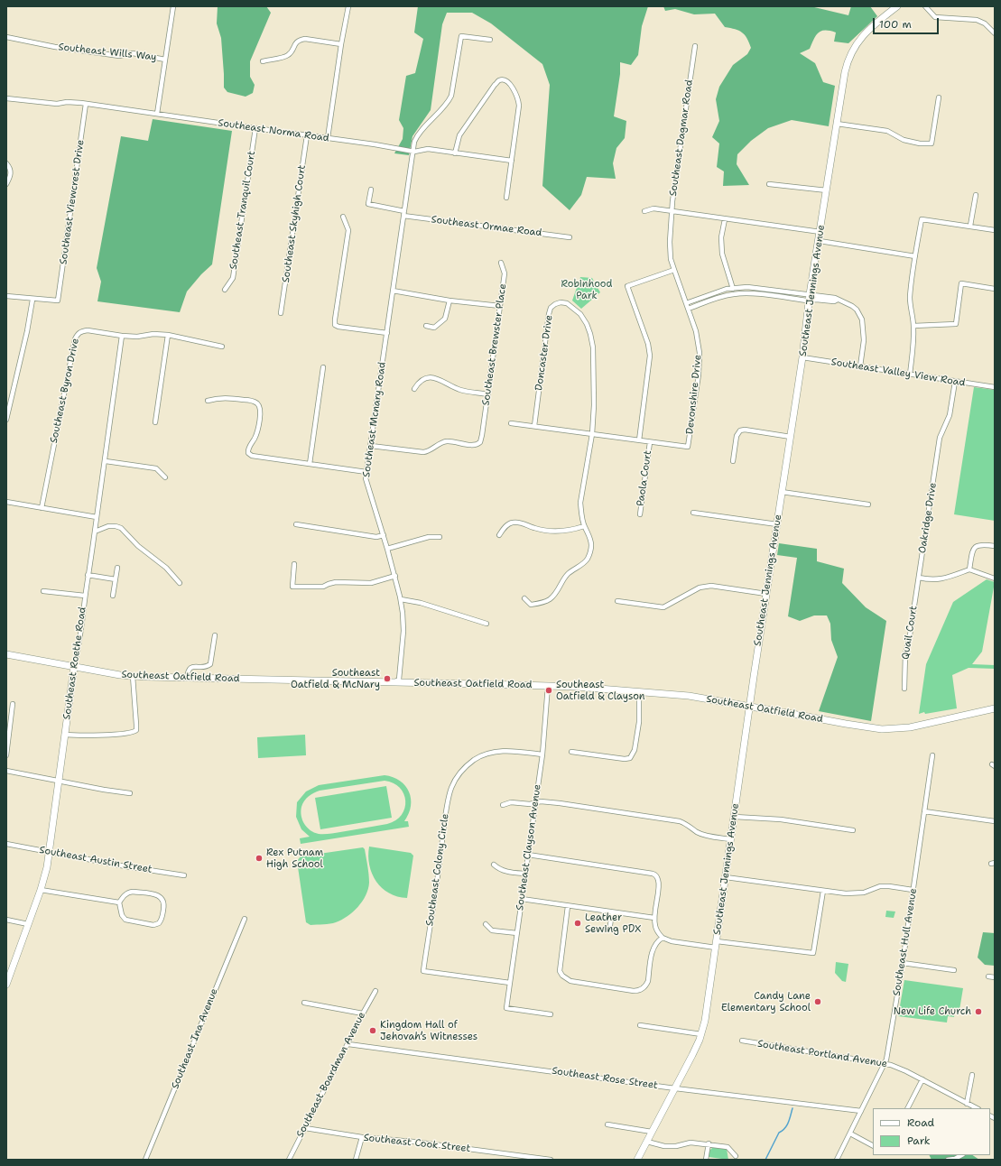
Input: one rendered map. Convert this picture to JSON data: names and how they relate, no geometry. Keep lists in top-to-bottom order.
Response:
{
  "streets": {
    "main road": ["Southeast Jennings Avenue", "Southeast Roethe Road", "Southeast Oatfield Road"],
    "street": [
      "Southeast Wills Way",
      "Southeast Norma Road",
      "Southeast Dagmar Road",
      "Southeast Viewcrest Drive",
      "Southeast Tranquil Court",
      "Southeast Skyhigh Court",
      "Southeast Ormae Road",
      "Southeast Brewster Place",
      "Doncaster Drive",
      "Southeast Valley View Road",
      "Southeast Byron Drive",
      "Devonshire Drive",
      "Southeast Mcnary Road",
      "Paola Court",
      "Oakridge Drive",
      "Quail Court",
      "Southeast Clayson Avenue",
      "Southeast Austin Street",
      "Southeast Colony Circle",
      "Southeast Hull Avenue",
      "Southeast Ina Avenue",
      "Southeast Portland Avenue",
      "Southeast Boardman Avenue",
      "Southeast Rose Street",
      "Southeast Cook Street"
    ]
  },
  "crossings": [
    ["Southeast Norma Road", "Southeast Viewcrest Drive"],
    ["Southeast Norma Road", "Southeast Tranquil Court"],
    ["Southeast Norma Road", "Southeast Skyhigh Court"],
    ["Southeast Norma Road", "Southeast Mcnary Road"],
    ["Southeast Dagmar Road", "Southeast Jennings Avenue"],
    ["Southeast Dagmar Road", "Devonshire Drive"],
    ["Southeast Ormae Road", "Southeast Mcnary Road"],
    ["Southeast Jennings Avenue", "Southeast Valley View Road"],
    ["Southeast Jennings Avenue", "Southeast Oatfield Road"],
    ["Southeast Jennings Avenue", "Southeast Rose Street"],
    ["Southeast Brewster Place", "Southeast Mcnary Road"],
    ["Doncaster Drive", "Devonshire Drive"],
    ["Southeast Valley View Road", "Oakridge Drive"],
    ["Southeast Byron Drive", "Southeast Roethe Road"],
    ["Devonshire Drive", "Paola Court"],
    ["Southeast Mcnary Road", "Southeast Oatfield Road"],
    ["Oakridge Drive", "Quail Court"],
    ["Southeast Roethe Road", "Southeast Oatfield Road"],
    ["Southeast Roethe Road", "Southeast Austin Street"],
    ["Southeast Oatfield Road", "Southeast Clayson Avenue"],
    ["Southeast Clayson Avenue", "Southeast Colony Circle"],
    ["Southeast Hull Avenue", "Southeast Portland Avenue"],
    ["Southeast Hull Avenue", "Southeast Rose Street"],
    ["Southeast Boardman Avenue", "Southeast Rose Street"],
    ["Southeast Boardman Avenue", "Southeast Cook Street"]
  ],
  "parks": ["Robinhood Park"],
  "places": [
    "Southeast Oatfield & McNary",
    "Southeast Oatfield & Clayson",
    "Rex Putnam High School",
    "Leather Sewing PDX",
    "Candy Lane Elementary School",
    "New Life Church",
    "Kingdom Hall of Jehovah’s Witnesses"
  ],
  "legend": ["Road", "Park"],
  "scale_bar": "100 m"
}
